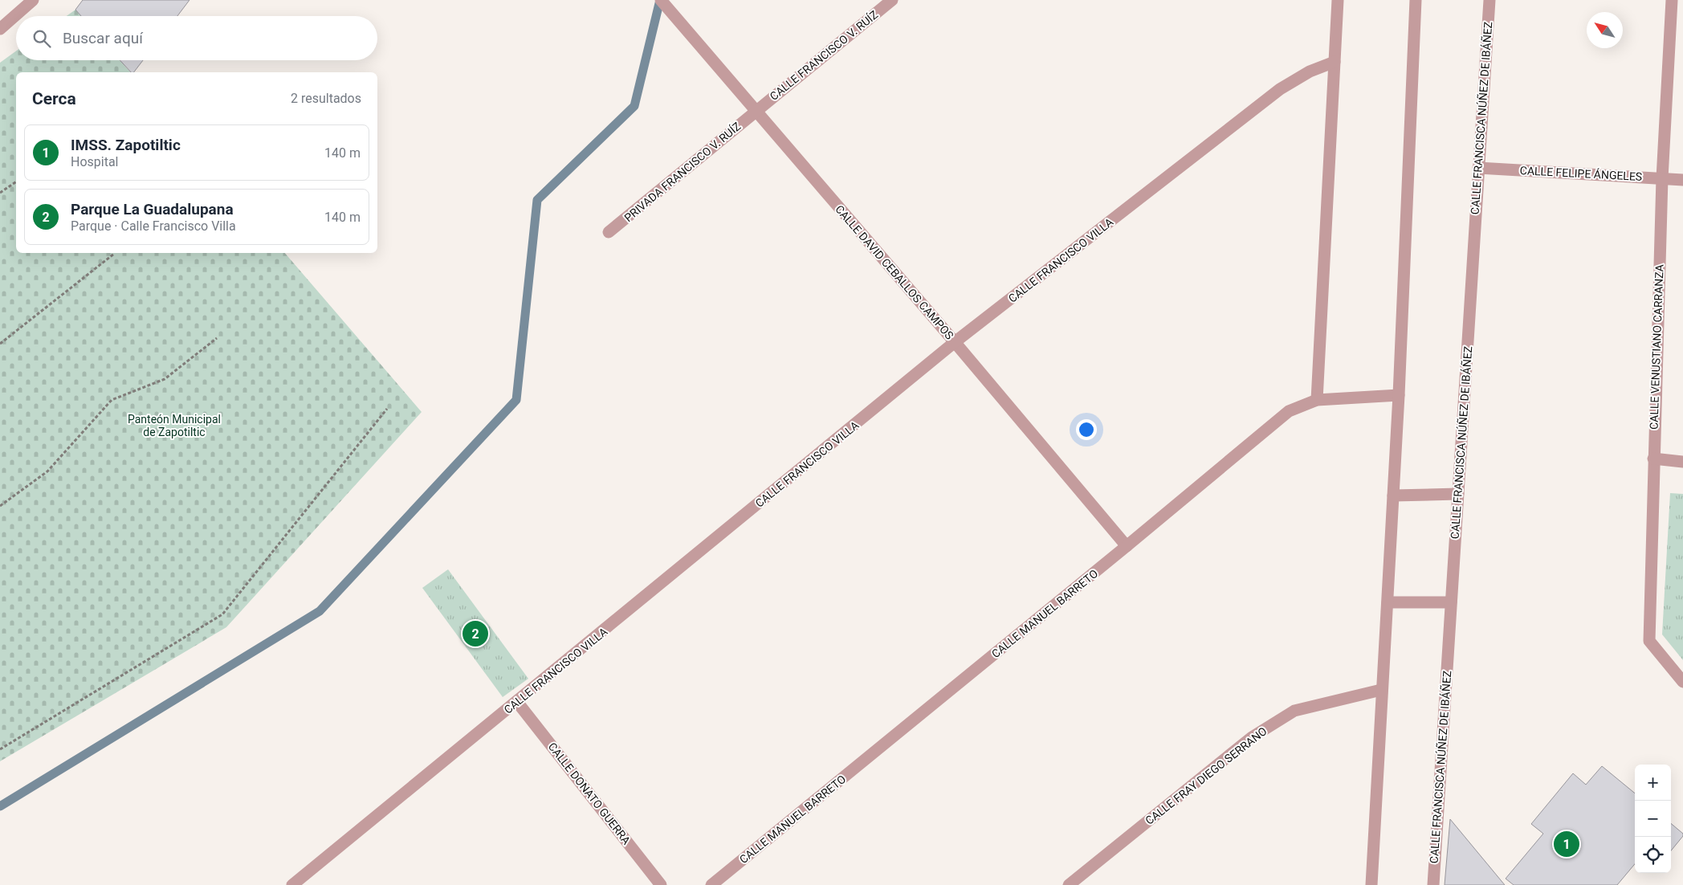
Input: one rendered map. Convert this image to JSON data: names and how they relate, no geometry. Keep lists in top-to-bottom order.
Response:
{
  "streets": {
    "street": [
      "CALLE FRANCISCO V. RUÍZ",
      "CALLE FRANCISCA NÚÑEZ DE IBÁÑEZ",
      "PRIVADA FRANCISCO V. RUÍZ",
      "CALLE FELIPE ÁNGELES",
      "CALLE FRANCISCO VILLA",
      "CALLE DAVID CEBALLOS CAMPOS",
      "CALLE VENUSTIANO CARRANZA",
      "CALLE MANUEL BARRETO",
      "CALLE FRAY DIEGO SERRANO",
      "CALLE DONATO GUERRA"
    ]
  },
  "crossings": [
    ["CALLE FRANCISCO V. RUÍZ", "PRIVADA FRANCISCO V. RUÍZ"],
    ["CALLE FRANCISCO V. RUÍZ", "CALLE DAVID CEBALLOS CAMPOS"],
    ["CALLE FRANCISCA NÚÑEZ DE IBÁÑEZ", "CALLE FELIPE ÁNGELES"],
    ["PRIVADA FRANCISCO V. RUÍZ", "CALLE DAVID CEBALLOS CAMPOS"],
    ["CALLE FELIPE ÁNGELES", "CALLE VENUSTIANO CARRANZA"],
    ["CALLE FRANCISCO VILLA", "CALLE DAVID CEBALLOS CAMPOS"],
    ["CALLE FRANCISCO VILLA", "CALLE DONATO GUERRA"],
    ["CALLE DAVID CEBALLOS CAMPOS", "CALLE MANUEL BARRETO"]
  ],
  "parks": ["Panteón Municipal de Zapotiltic"],
  "north": "top left",
  "page": {
    "search": "Buscar aquí",
    "heading": ["Cerca", "2 resultados"],
    "list": [
      {
        "mark": "1",
        "name": "IMSS. Zapotiltic",
        "note": "Hospital",
        "value": "140 m"
      },
      {
        "mark": "2",
        "name": "Parque La Guadalupana",
        "note": "Parque · Calle Francisco Villa",
        "value": "140 m"
      }
    ],
    "pins": ["2", "1"],
    "map_buttons": ["+", "−"]
  }
}
